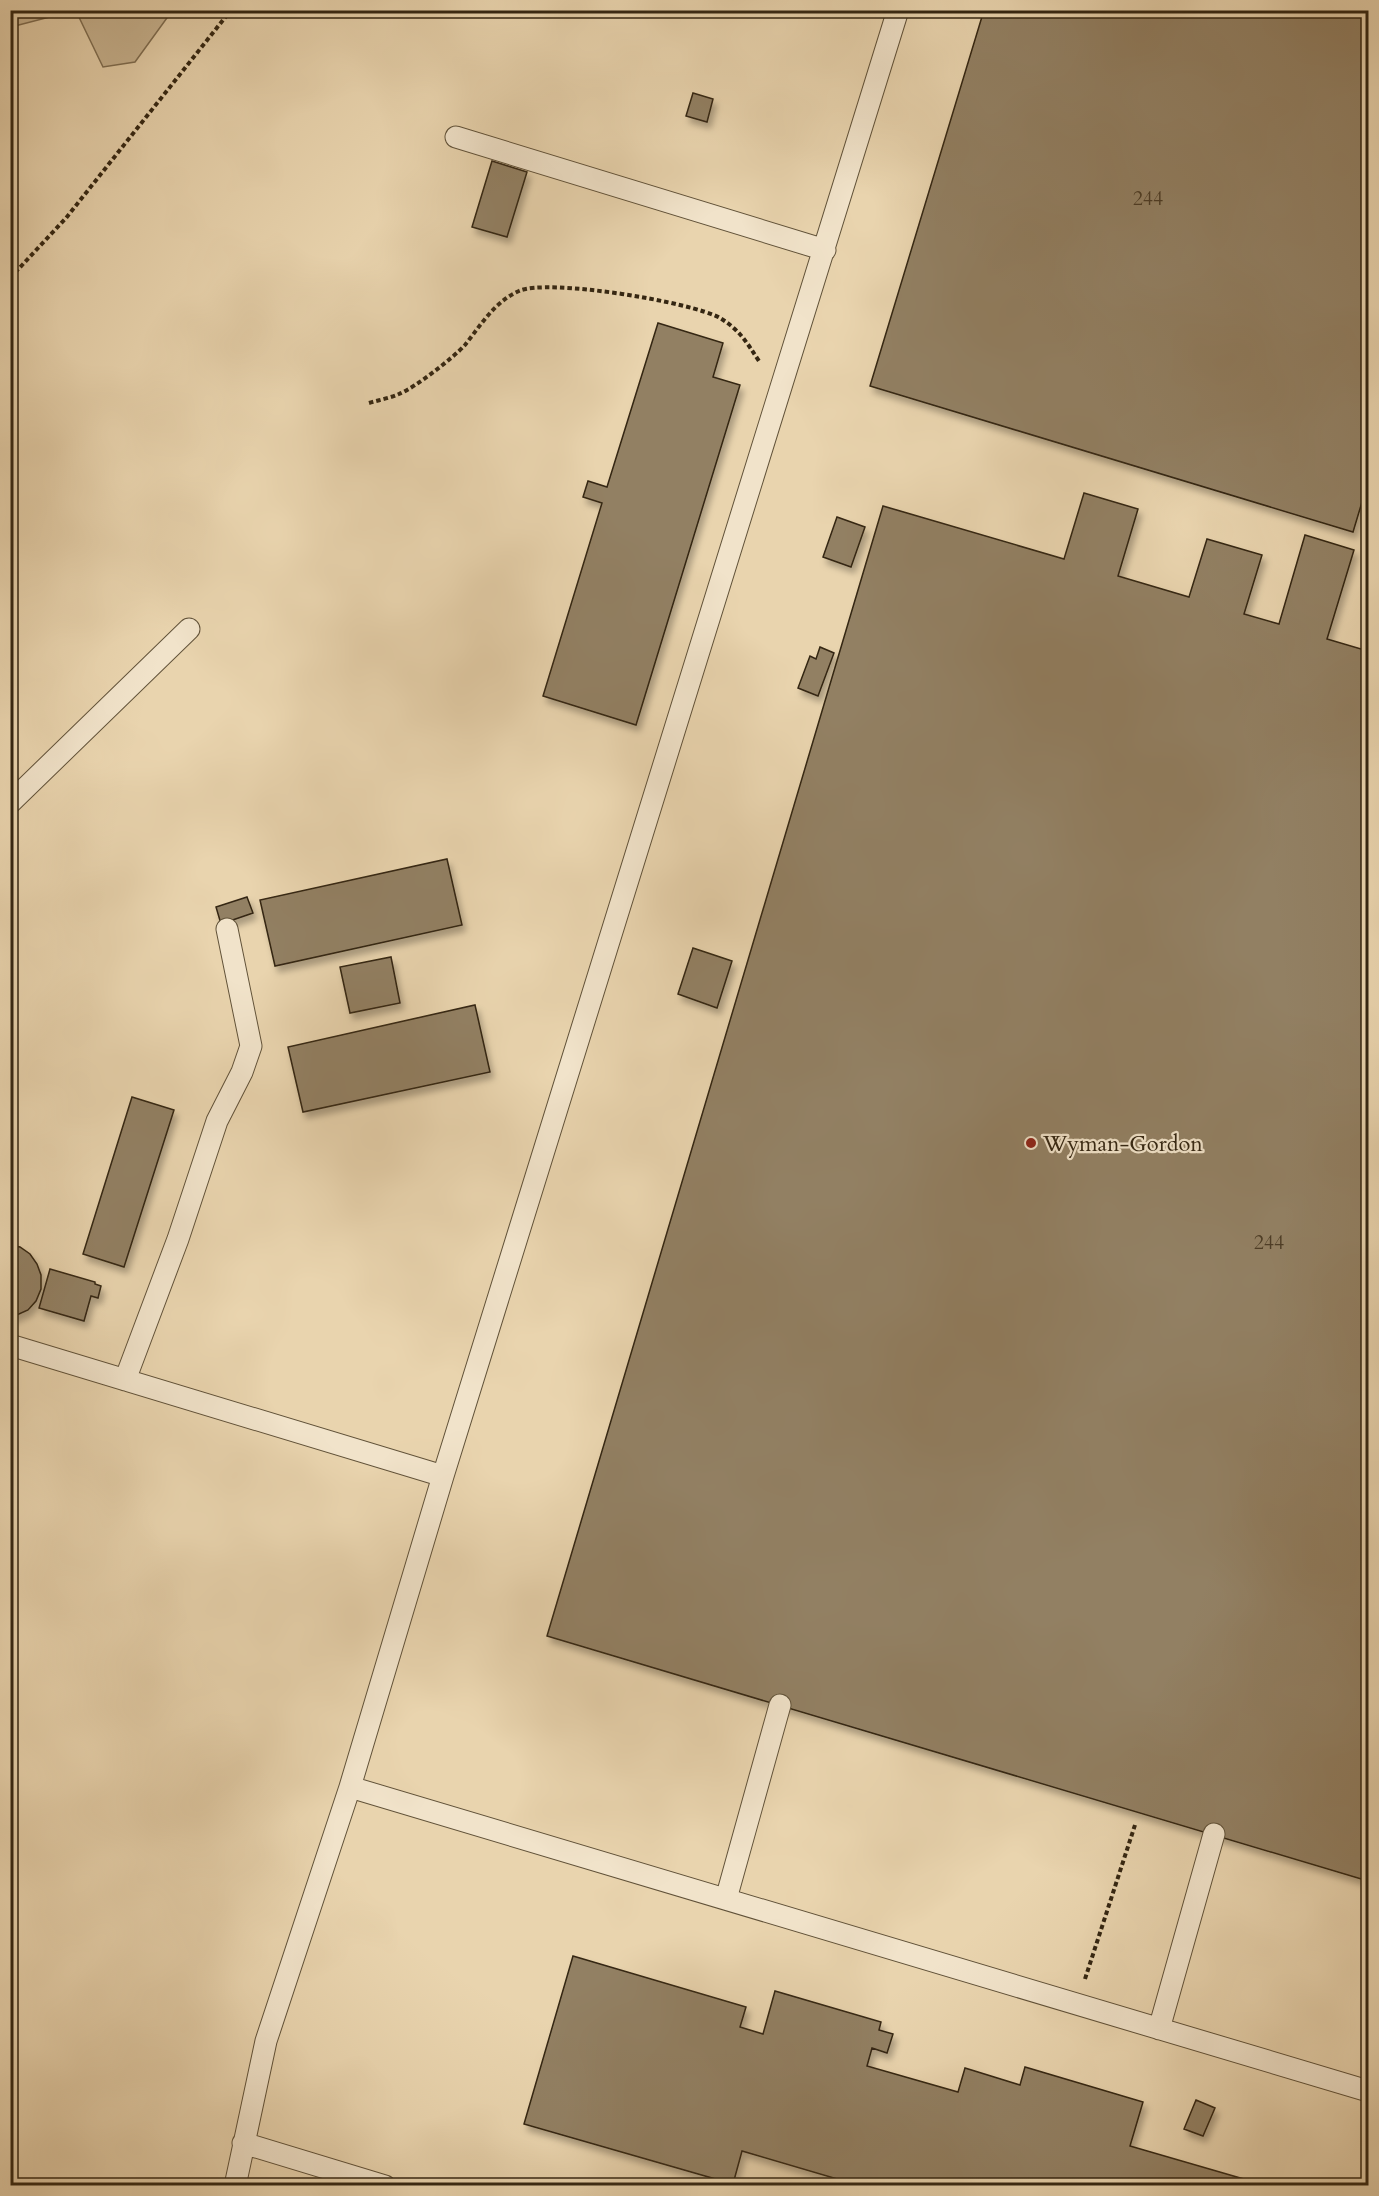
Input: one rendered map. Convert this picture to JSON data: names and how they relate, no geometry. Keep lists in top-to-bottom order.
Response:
{
  "places": ["Wyman-Gordon"],
  "house_numbers": ["244", "244"]
}
